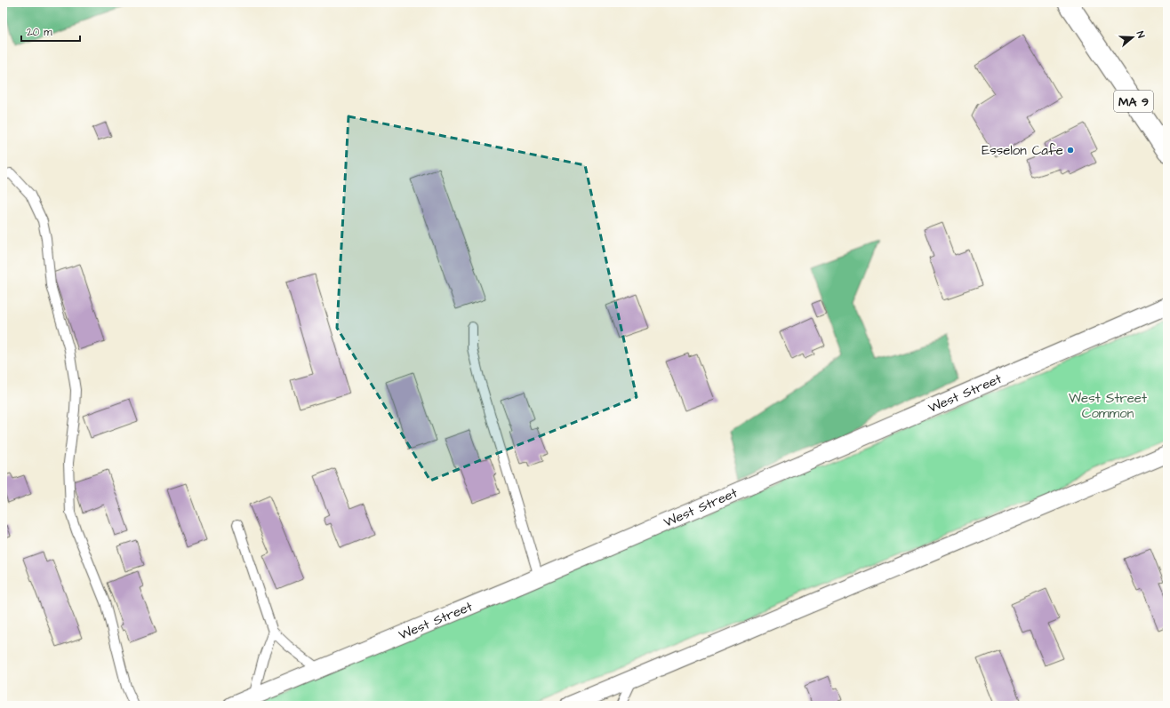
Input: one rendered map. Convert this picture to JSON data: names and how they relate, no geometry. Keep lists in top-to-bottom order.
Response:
{
  "streets": {
    "highway": ["MA 9"],
    "street": ["West Street"]
  },
  "parks": ["West Street Common"],
  "places": ["Esselon Cafe"],
  "scale_bar": "20 m",
  "north": "right"
}
